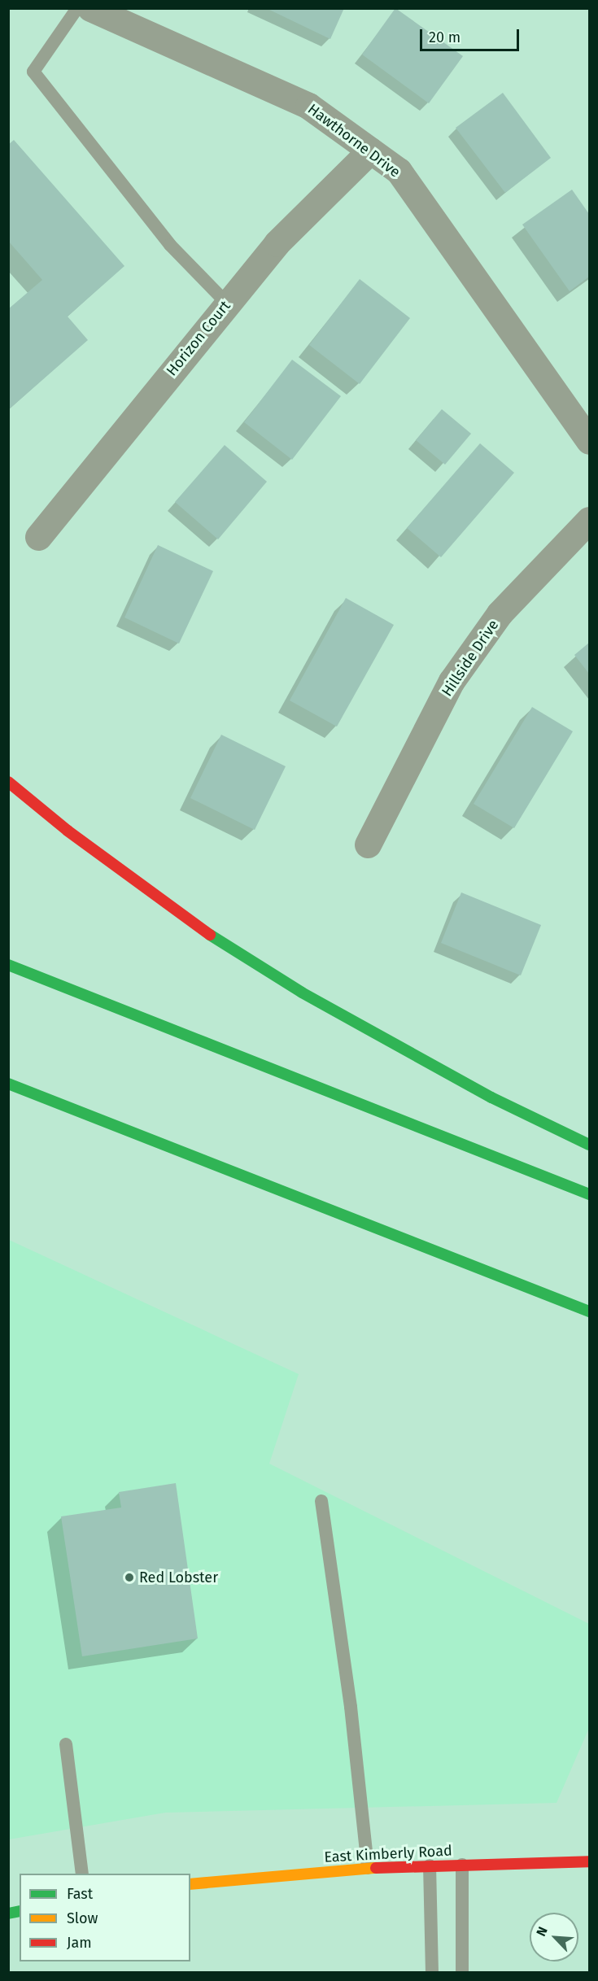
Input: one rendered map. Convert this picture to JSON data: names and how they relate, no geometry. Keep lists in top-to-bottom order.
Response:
{
  "streets": {
    "main road": ["East Kimberly Road"],
    "street": ["Hawthorne Drive", "Horizon Court", "Hillside Drive"]
  },
  "crossings": [
    ["Hawthorne Drive", "Horizon Court"]
  ],
  "places": ["Red Lobster"],
  "legend": ["Fast", "Slow", "Jam"],
  "scale_bar": "20 m",
  "north": "top left"
}
